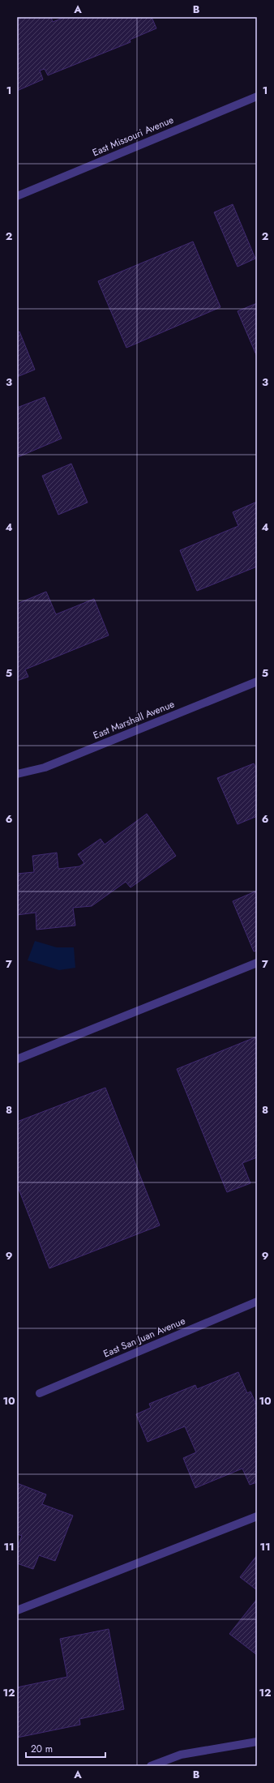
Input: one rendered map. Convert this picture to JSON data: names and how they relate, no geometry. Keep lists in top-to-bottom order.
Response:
{
  "streets": {
    "street": ["East Missouri Avenue", "East Marshall Avenue", "East San Juan Avenue"]
  },
  "scale_bar": "20 m",
  "grid": {
    "columns": ["A", "B"],
    "rows": [
      "1",
      "2",
      "3",
      "4",
      "5",
      "6",
      "7",
      "8",
      "9",
      "10",
      "11",
      "12"
    ]
  }
}
